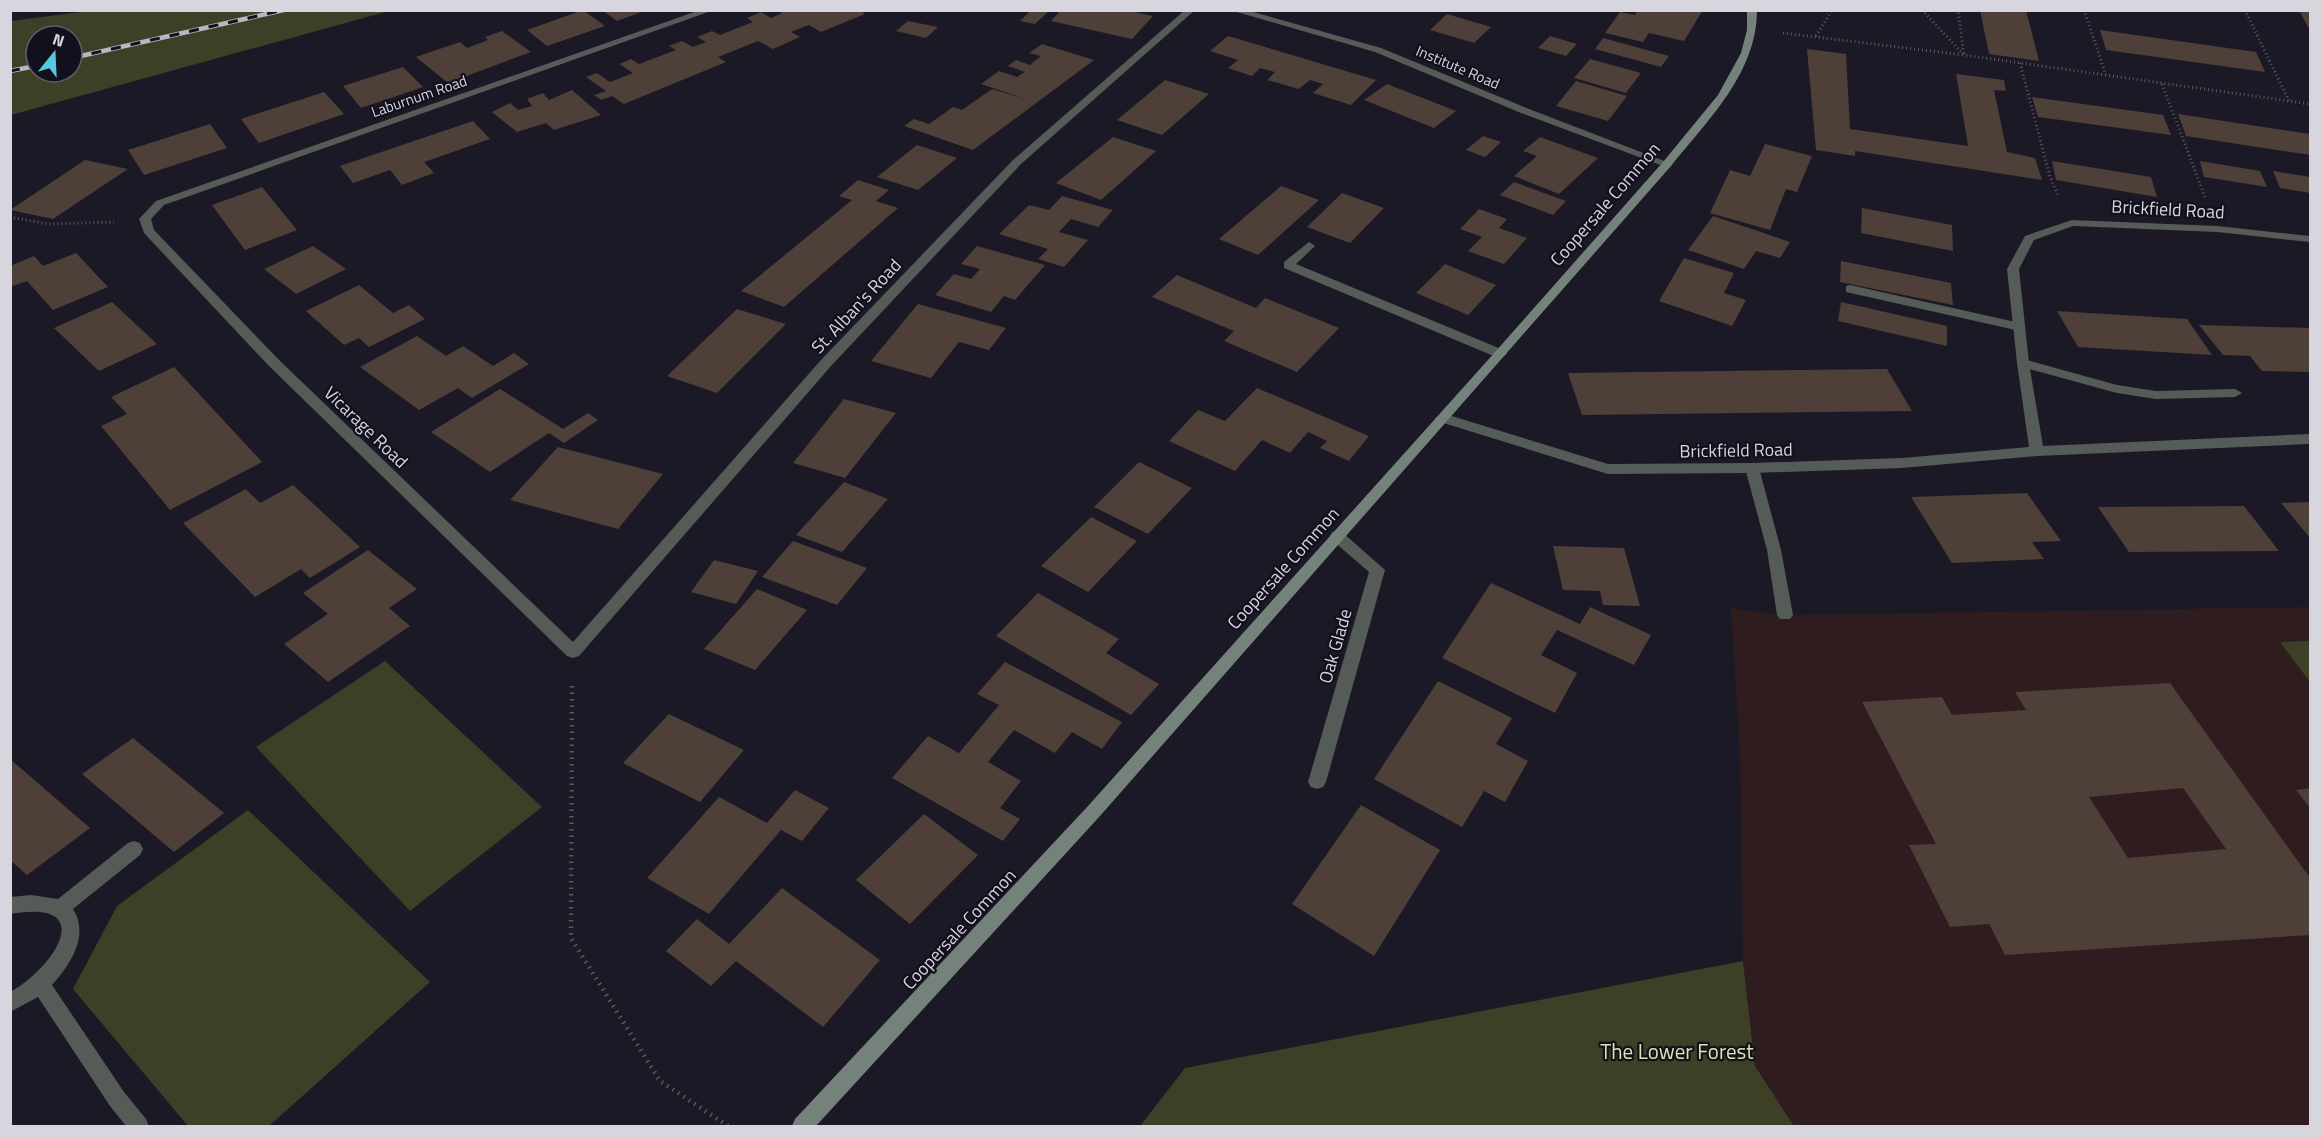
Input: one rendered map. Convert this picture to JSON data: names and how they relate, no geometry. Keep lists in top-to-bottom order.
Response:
{
  "streets": {
    "street": [
      "Institute Road",
      "Laburnum Road",
      "Coopersale Common",
      "Brickfield Road",
      "St. Alban's Road",
      "Vicarage Road",
      "Oak Glade"
    ]
  },
  "crossings": [
    ["Institute Road", "Coopersale Common"],
    ["Laburnum Road", "Vicarage Road"],
    ["Coopersale Common", "Brickfield Road"],
    ["Coopersale Common", "Oak Glade"],
    ["St. Alban's Road", "Vicarage Road"]
  ],
  "parks": ["The Lower Forest"],
  "north": "top"
}
